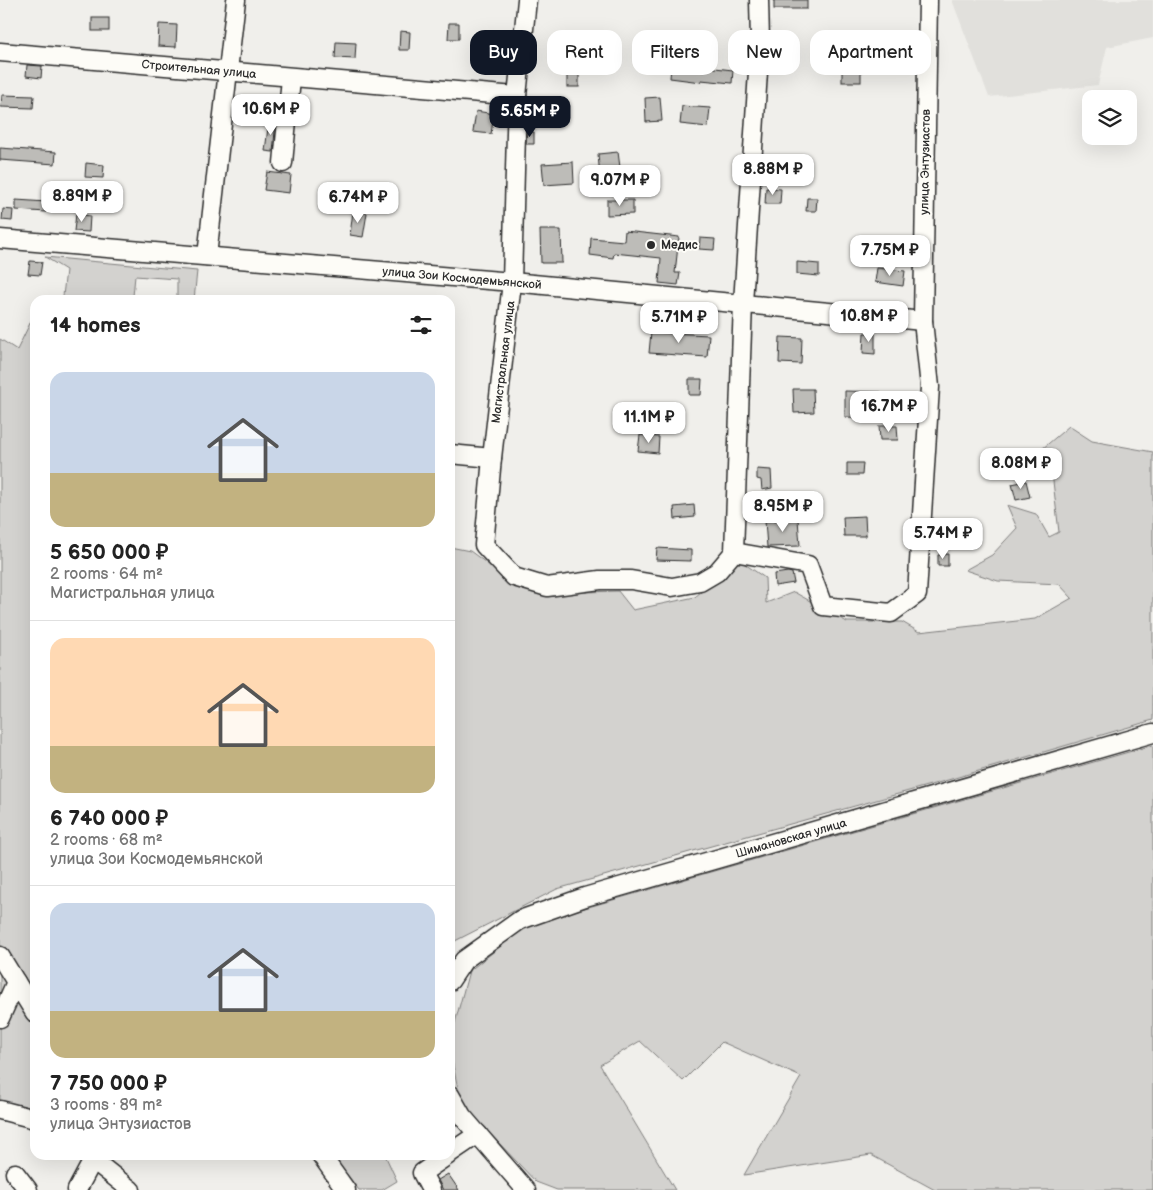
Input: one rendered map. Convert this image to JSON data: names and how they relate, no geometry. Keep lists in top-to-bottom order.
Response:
{
  "streets": {
    "street": [
      "Строительная улица",
      "улица Энтузиастов",
      "улица Зои Космодемьянской",
      "Магистральная улица",
      "Шимановская улица"
    ]
  },
  "crossings": [
    ["Строительная улица", "Магистральная улица"],
    ["улица Энтузиастов", "улица Зои Космодемьянской"],
    ["улица Энтузиастов", "Магистральная улица"],
    ["улица Зои Космодемьянской", "Магистральная улица"]
  ],
  "places": ["Медис"],
  "page": {
    "chip": [
      "Buy",
      "Rent",
      "Filters",
      "New",
      "Apartment"
    ],
    "price": [
      "10.6M ₽",
      "5.65M ₽",
      "8.88M ₽",
      "9.07M ₽",
      "8.89M ₽",
      "6.74M ₽",
      "7.75M ₽",
      "10.8M ₽",
      "5.71M ₽",
      "16.7M ₽",
      "11.1M ₽",
      "8.08M ₽",
      "8.95M ₽",
      "5.74M ₽"
    ],
    "heading": "14 homes",
    "list": [
      {
        "name": "5 650 000 ₽",
        "note": "2 rooms · 64 m² · Магистральная улица"
      },
      {
        "name": "6 740 000 ₽",
        "note": "2 rooms · 68 m² · улица Зои Космодемьянской"
      },
      {
        "name": "7 750 000 ₽",
        "note": "3 rooms · 89 m² · улица Энтузиастов"
      }
    ]
  }
}
